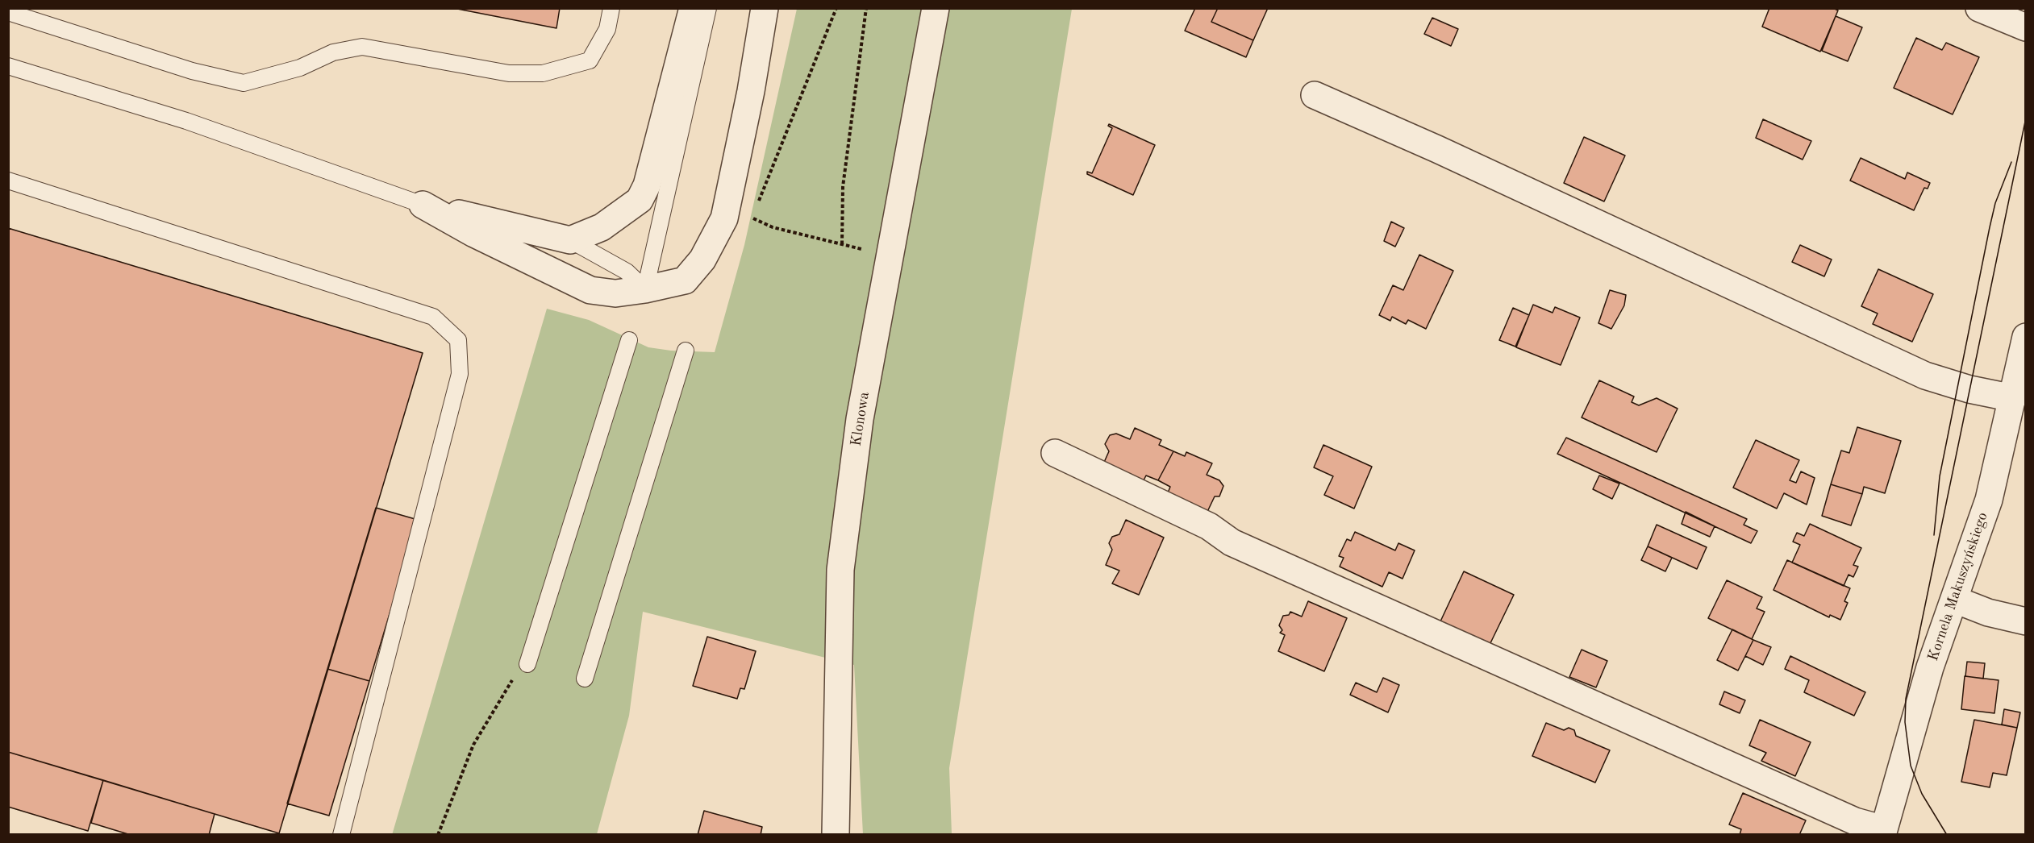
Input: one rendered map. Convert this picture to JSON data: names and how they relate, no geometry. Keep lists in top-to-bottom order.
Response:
{
  "streets": {
    "street": ["Klonowa", "Kornela Makuszyńskiego"]
  }
}
